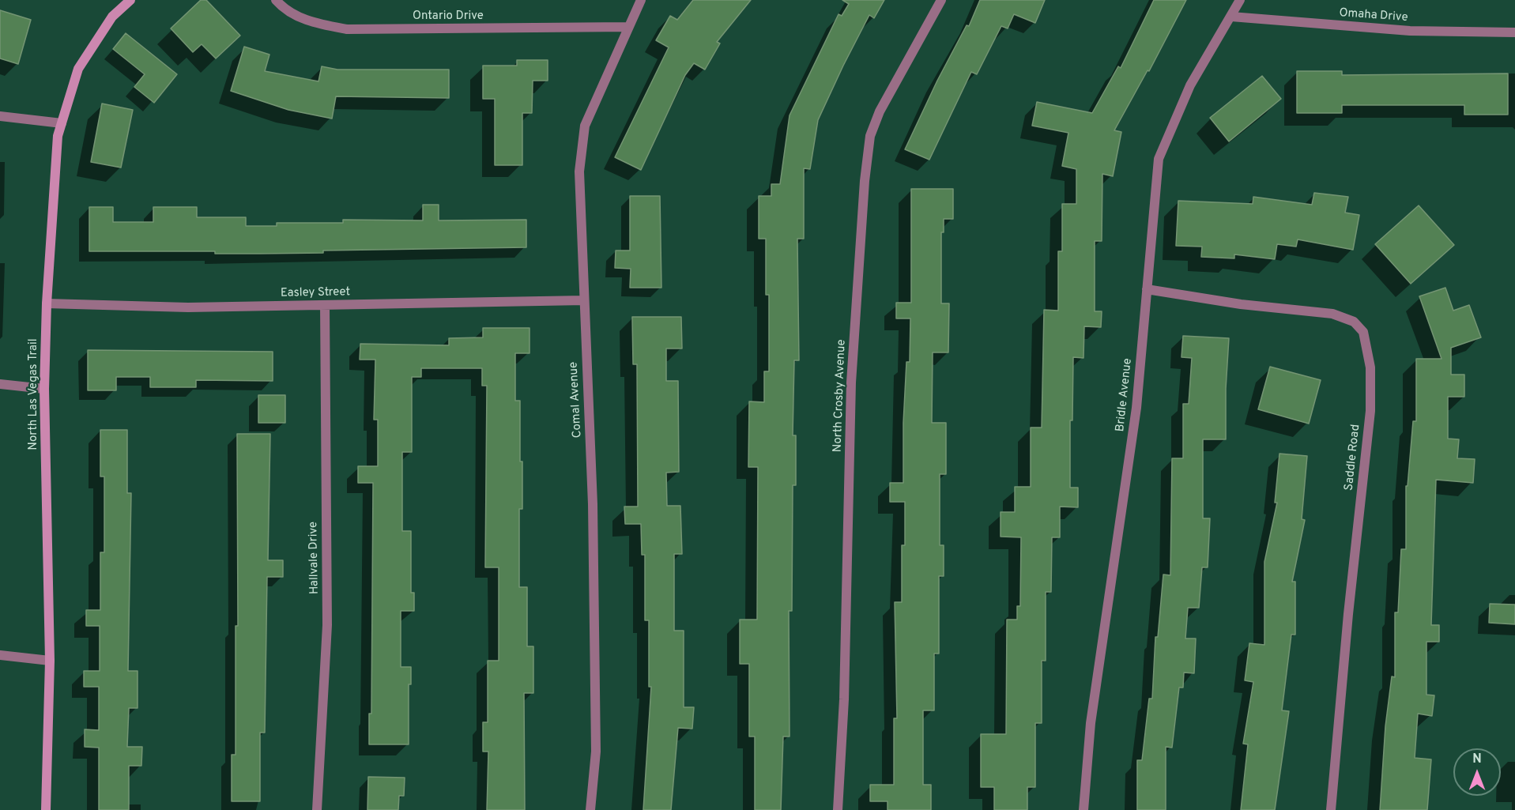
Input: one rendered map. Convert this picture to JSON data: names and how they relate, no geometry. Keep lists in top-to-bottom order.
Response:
{
  "streets": {
    "street": [
      "Omaha Drive",
      "Ontario Drive",
      "Easley Street",
      "North Las Vegas Trail",
      "Bridle Avenue",
      "North Crosby Avenue",
      "Comal Avenue",
      "Saddle Road",
      "Hallvale Drive"
    ]
  },
  "crossings": [
    ["Omaha Drive", "Bridle Avenue"],
    ["Ontario Drive", "Comal Avenue"],
    ["Easley Street", "North Las Vegas Trail"],
    ["Easley Street", "Comal Avenue"],
    ["Easley Street", "Hallvale Drive"],
    ["Bridle Avenue", "Saddle Road"]
  ],
  "north": "top"
}
